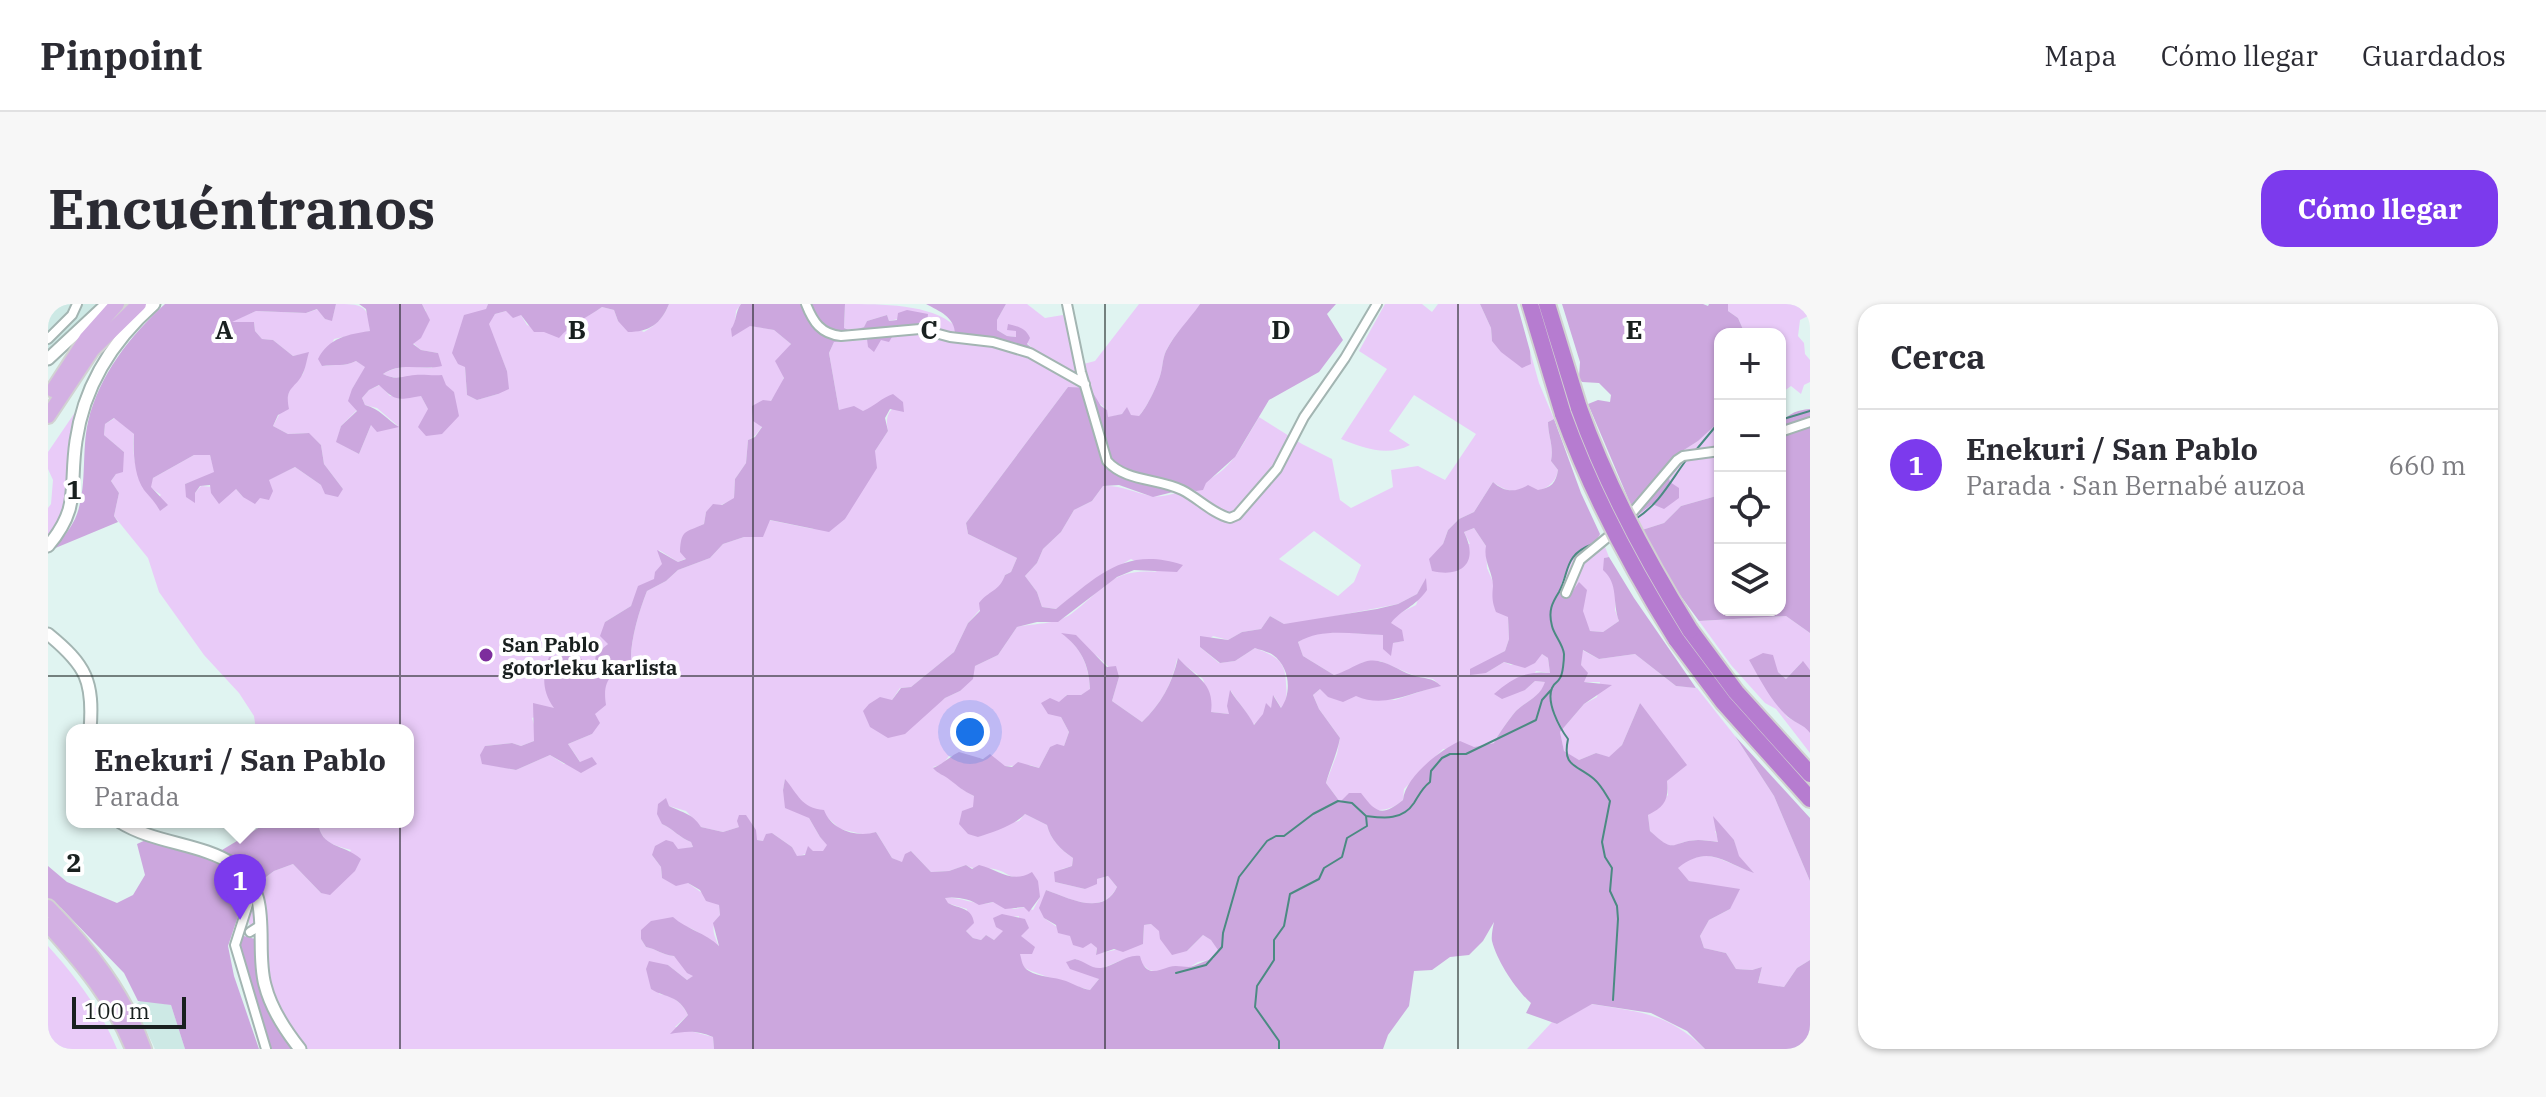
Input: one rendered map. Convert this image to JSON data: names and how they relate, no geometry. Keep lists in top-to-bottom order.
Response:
{
  "places": ["San Pablo gotorleku karlista"],
  "scale_bar": "100 m",
  "page": {
    "header": "Pinpoint",
    "nav": ["Mapa", "Cómo llegar", "Guardados"],
    "buttons": "Cómo llegar",
    "title": "Encuéntranos",
    "heading": "Cerca",
    "map_buttons": ["+", "−"],
    "list": [
      {
        "mark": "1",
        "name": "Enekuri / San Pablo",
        "note": "Parada · San Bernabé auzoa",
        "value": "660 m"
      }
    ],
    "popup": ["Enekuri / San Pablo", "Parada"],
    "pins": "1",
    "scale": "100 m"
  },
  "grid": {
    "columns": [
      "A",
      "B",
      "C",
      "D",
      "E"
    ],
    "rows": ["1", "2"]
  }
}
